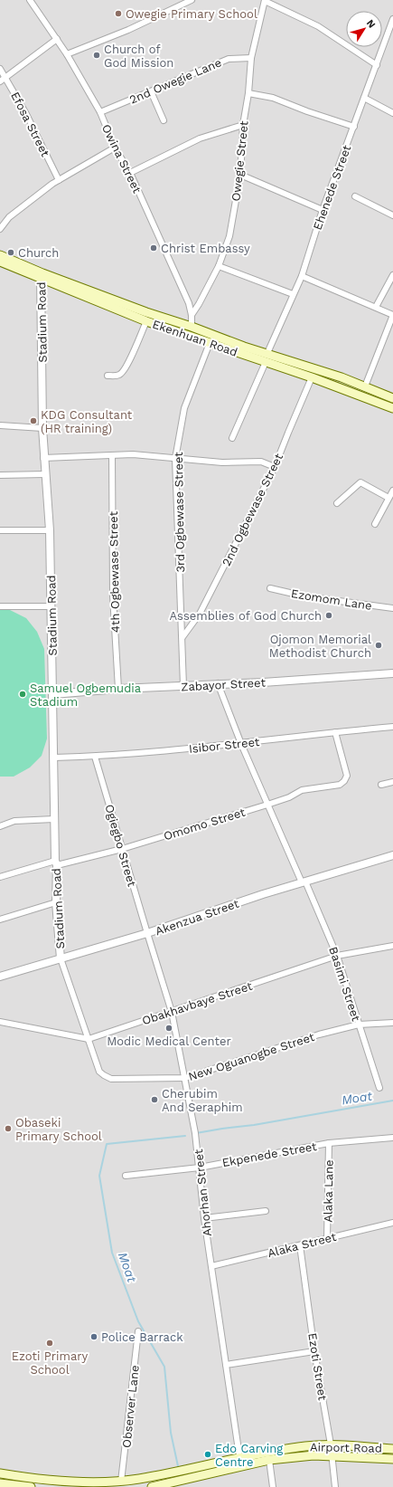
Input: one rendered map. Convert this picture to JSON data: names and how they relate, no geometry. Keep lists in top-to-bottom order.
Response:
{
  "streets": {
    "main road": ["Ekenhuan Road", "Airport Road"],
    "street": [
      "2nd Owegie Lane",
      "Efosa Street",
      "Owina Street",
      "Owegie Street",
      "Ehenede Street",
      "Stadium Road",
      "2nd Ogbewase Street",
      "3rd Ogbewase Street",
      "4th Ogbewase Street",
      "Ezomom Lane",
      "Zabayor Street",
      "Isibor Street",
      "Omomo Street",
      "Ogiegbo Street",
      "Akenzua Street",
      "Basimi Street",
      "Obakhavbaye Street",
      "New Oguanogbe Street",
      "Ekpenede Street",
      "Alaka Lane",
      "Ahorhan Street",
      "Alaka Street",
      "Ezoti Street",
      "Observer Lane"
    ]
  },
  "crossings": [
    ["2nd Owegie Lane", "Owina Street"],
    ["2nd Owegie Lane", "Owegie Street"],
    ["Owina Street", "Owegie Street"],
    ["Owina Street", "Ekenhuan Road"],
    ["Ehenede Street", "Ekenhuan Road"],
    ["Stadium Road", "Ekenhuan Road"],
    ["Stadium Road", "Zabayor Street"],
    ["Stadium Road", "Isibor Street"],
    ["Stadium Road", "Omomo Street"],
    ["Stadium Road", "Akenzua Street"],
    ["Stadium Road", "New Oguanogbe Street"],
    ["Ekenhuan Road", "2nd Ogbewase Street"],
    ["Ekenhuan Road", "3rd Ogbewase Street"],
    ["2nd Ogbewase Street", "3rd Ogbewase Street"],
    ["3rd Ogbewase Street", "Zabayor Street"],
    ["4th Ogbewase Street", "Zabayor Street"],
    ["Zabayor Street", "Basimi Street"],
    ["Isibor Street", "Omomo Street"],
    ["Isibor Street", "Ogiegbo Street"],
    ["Isibor Street", "Basimi Street"],
    ["Omomo Street", "Ogiegbo Street"],
    ["Omomo Street", "Basimi Street"],
    ["Ogiegbo Street", "Akenzua Street"],
    ["Ogiegbo Street", "Ahorhan Street"],
    ["Akenzua Street", "Basimi Street"],
    ["Akenzua Street", "New Oguanogbe Street"],
    ["Akenzua Street", "Ahorhan Street"],
    ["Basimi Street", "Obakhavbaye Street"],
    ["Basimi Street", "New Oguanogbe Street"],
    ["Obakhavbaye Street", "New Oguanogbe Street"],
    ["Obakhavbaye Street", "Ahorhan Street"],
    ["New Oguanogbe Street", "Ahorhan Street"],
    ["Ekpenede Street", "Alaka Lane"],
    ["Ekpenede Street", "Ahorhan Street"],
    ["Alaka Lane", "Alaka Street"],
    ["Ahorhan Street", "Alaka Street"],
    ["Ahorhan Street", "Airport Road"],
    ["Alaka Street", "Ezoti Street"],
    ["Ezoti Street", "Airport Road"],
    ["Observer Lane", "Airport Road"]
  ],
  "water": ["Moat"],
  "places": [
    "Owegie Primary School",
    "Church of God Mission",
    "Christ Embassy",
    "Church",
    "KDG Consultant (HR training)",
    "Assemblies of God Church",
    "Ojomon Memorial Methodist Church",
    "Samuel Ogbemudia Stadium",
    "Modic Medical Center",
    "Cherubim And Seraphim",
    "Obaseki Primary School",
    "Police Barrack",
    "Ezoti Primary School",
    "Edo Carving Centre"
  ],
  "north": "top right"
}
